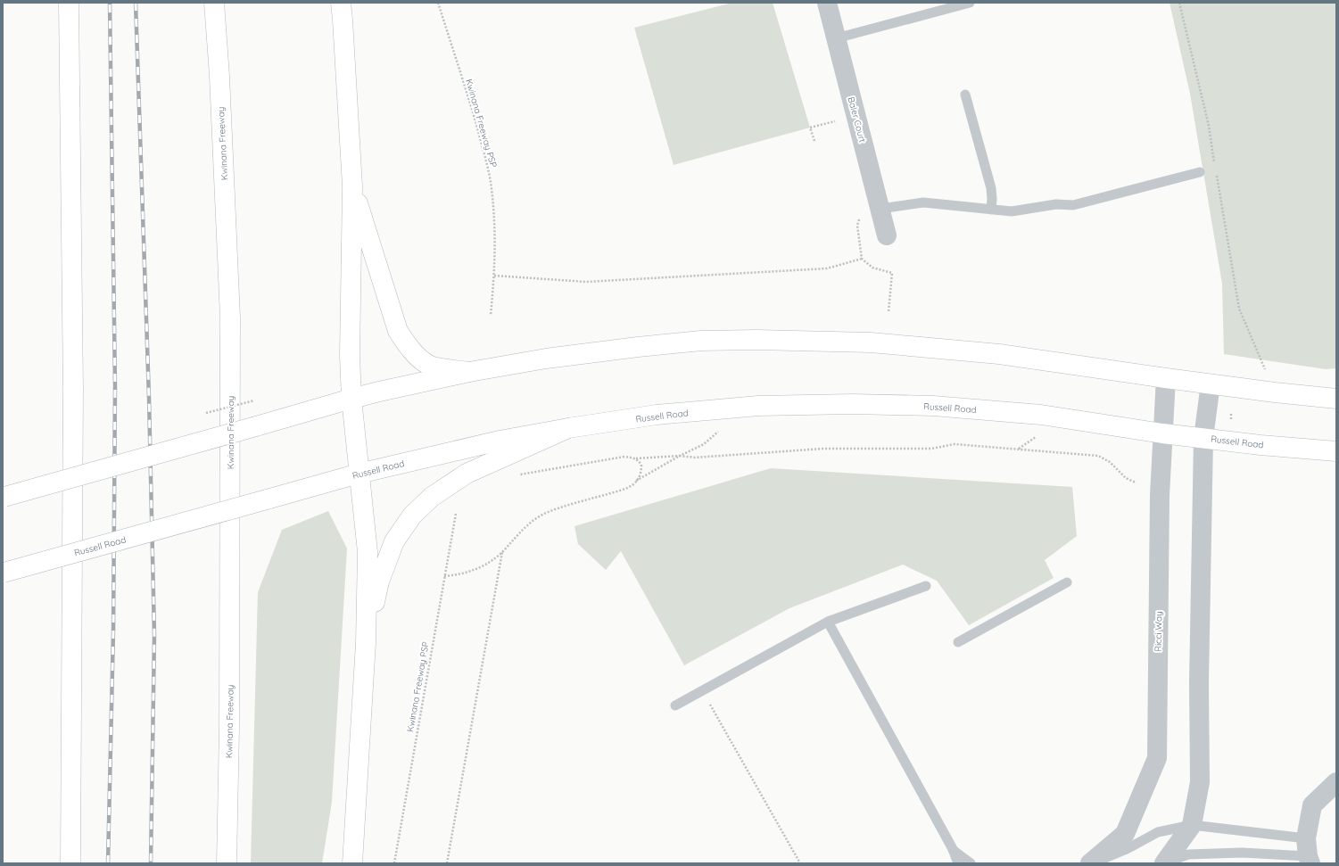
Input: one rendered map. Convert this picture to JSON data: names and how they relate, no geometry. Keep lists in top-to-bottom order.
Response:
{
  "streets": {
    "main road": ["Kwinana Freeway", "Russell Road"],
    "street": ["Baler Court", "Ricci Way"],
    "path": ["Kwinana Freeway PSP"]
  },
  "crossings": [
    ["Russell Road", "Ricci Way"]
  ]
}
